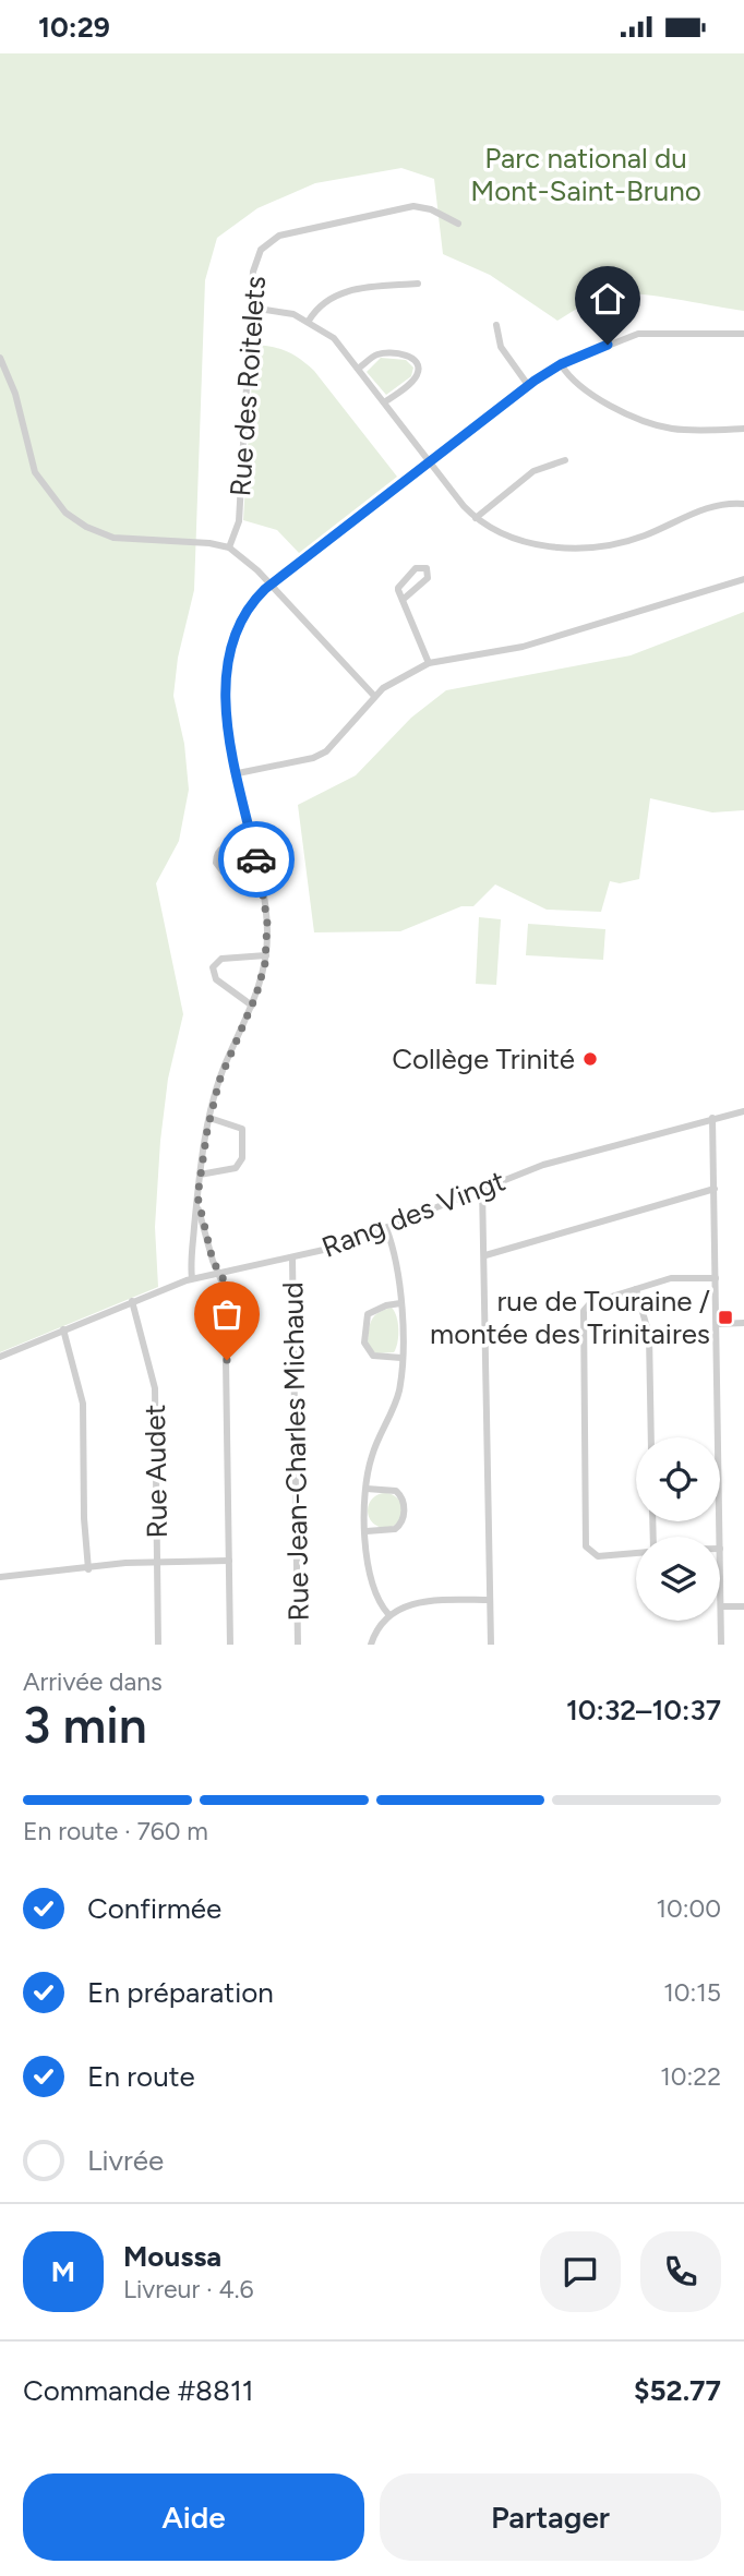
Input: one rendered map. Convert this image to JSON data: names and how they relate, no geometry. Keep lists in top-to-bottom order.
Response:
{
  "streets": {
    "street": [
      "Rue des Roitelets",
      "Rang des Vingt",
      "Rue Jean-Charles Michaud",
      "Rue Audet"
    ]
  },
  "crossings": [
    ["Rang des Vingt", "Rue Jean-Charles Michaud"],
    ["Rang des Vingt", "Rue Audet"]
  ],
  "parks": ["Parc national du Mont-Saint-Bruno"],
  "places": {
    "other": ["Collège Trinité"],
    "transit": ["rue de Touraine / montée des Trinitaires"]
  },
  "page": {
    "status": "10:29",
    "heading": ["3 min", "Arrivée dans", "10:32–10:37"],
    "panel": [
      "Moussa",
      "Livreur · 4.6",
      "Commande #8811",
      "$52.77"
    ],
    "bar": "En route · 760 m",
    "list": [
      ["Confirmée", "10:00"],
      ["En préparation", "10:15"],
      ["En route", "10:22"],
      "Livrée"
    ],
    "round": "M",
    "buttons": ["Aide", "Partager"]
  }
}
